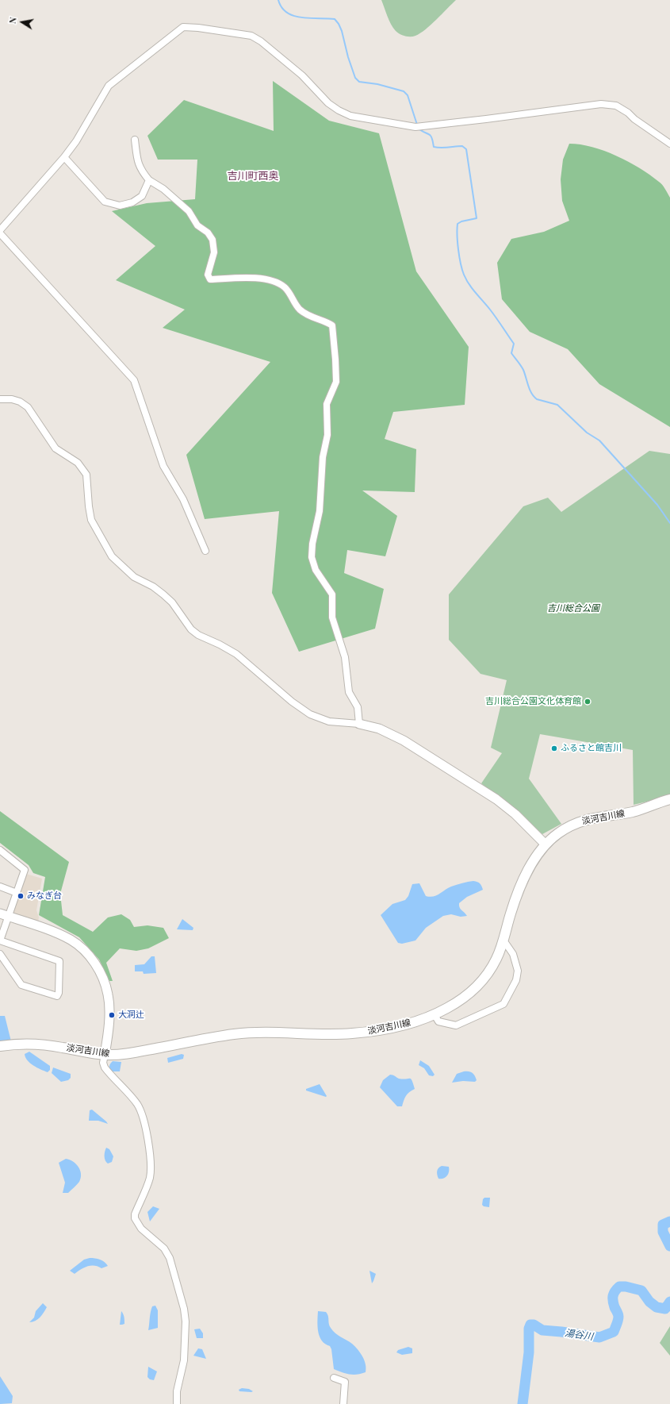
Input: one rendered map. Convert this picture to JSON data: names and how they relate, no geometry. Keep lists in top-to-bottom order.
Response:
{
  "streets": {
    "main road": ["淡河吉川線"]
  },
  "districts": ["吉川町西奥"],
  "water": ["湯谷川"],
  "parks": ["吉川総合公園"],
  "places": [
    "吉川総合公園文化体育館",
    "ふるさと館吉川",
    "みなぎ台",
    "大洞辻"
  ],
  "north": "left"
}
